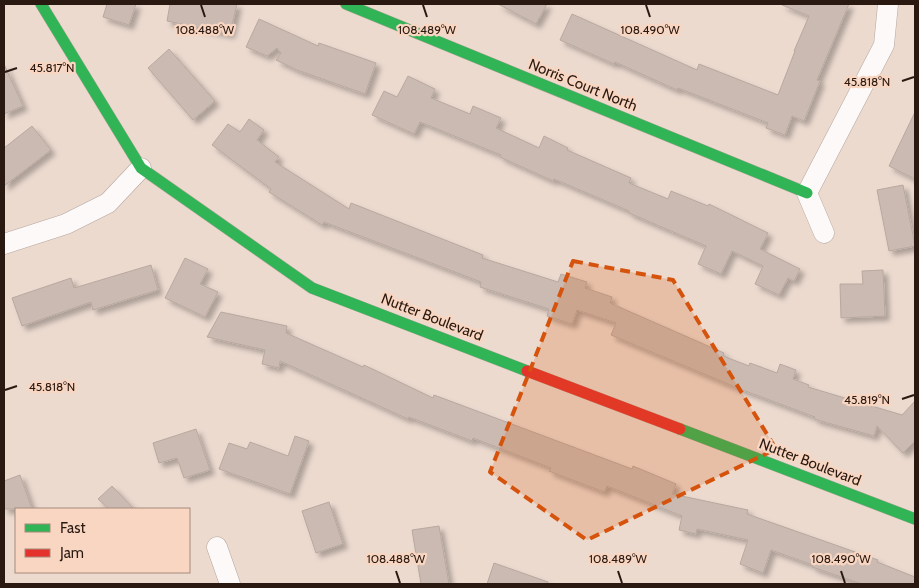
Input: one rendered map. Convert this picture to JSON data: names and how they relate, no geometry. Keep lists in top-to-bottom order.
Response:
{
  "streets": {
    "street": ["Norris Court North", "Nutter Boulevard"]
  },
  "legend": ["Fast", "Jam"],
  "coordinates": [
    "108.488°W",
    "108.489°W",
    "108.490°W",
    "45.817°N",
    "45.818°N",
    "45.819°N"
  ]
}
